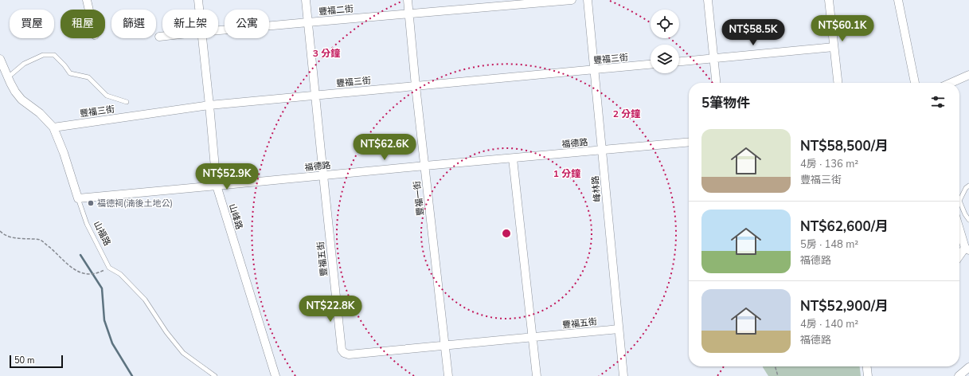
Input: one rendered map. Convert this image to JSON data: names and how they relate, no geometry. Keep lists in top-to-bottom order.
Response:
{
  "streets": {
    "street": [
      "豐福二街",
      "豐福三街",
      "福德路",
      "峰林路",
      "豐福一街",
      "山峰路",
      "山福路",
      "豐福五街"
    ]
  },
  "crossings": [
    ["豐福二街", "豐福一街"],
    ["豐福二街", "豐福五街"],
    ["豐福三街", "峰林路"],
    ["豐福三街", "豐福一街"],
    ["豐福三街", "山峰路"],
    ["豐福三街", "山福路"],
    ["豐福三街", "豐福五街"],
    ["福德路", "峰林路"],
    ["福德路", "豐福一街"],
    ["福德路", "山峰路"],
    ["福德路", "山福路"],
    ["福德路", "豐福五街"],
    ["峰林路", "豐福五街"],
    ["豐福一街", "豐福五街"]
  ],
  "places": ["福德祠(湳後土地公)"],
  "scale_bar": "50 m",
  "page": {
    "chip": [
      "買屋",
      "租屋",
      "篩選",
      "新上架",
      "公寓"
    ],
    "price": [
      "NT$60.1K",
      "NT$58.5K",
      "NT$62.6K",
      "NT$52.9K",
      "NT$22.8K"
    ],
    "heading": "5筆物件",
    "list": [
      {
        "name": "NT$58,500/月",
        "note": "4房 · 136 m² · 豐福三街"
      },
      {
        "name": "NT$62,600/月",
        "note": "5房 · 148 m² · 福德路"
      },
      {
        "name": "NT$52,900/月",
        "note": "4房 · 140 m² · 福德路"
      }
    ],
    "scale": "50 m"
  },
  "rings": ["3 分鐘", "2 分鐘", "1 分鐘"]
}
